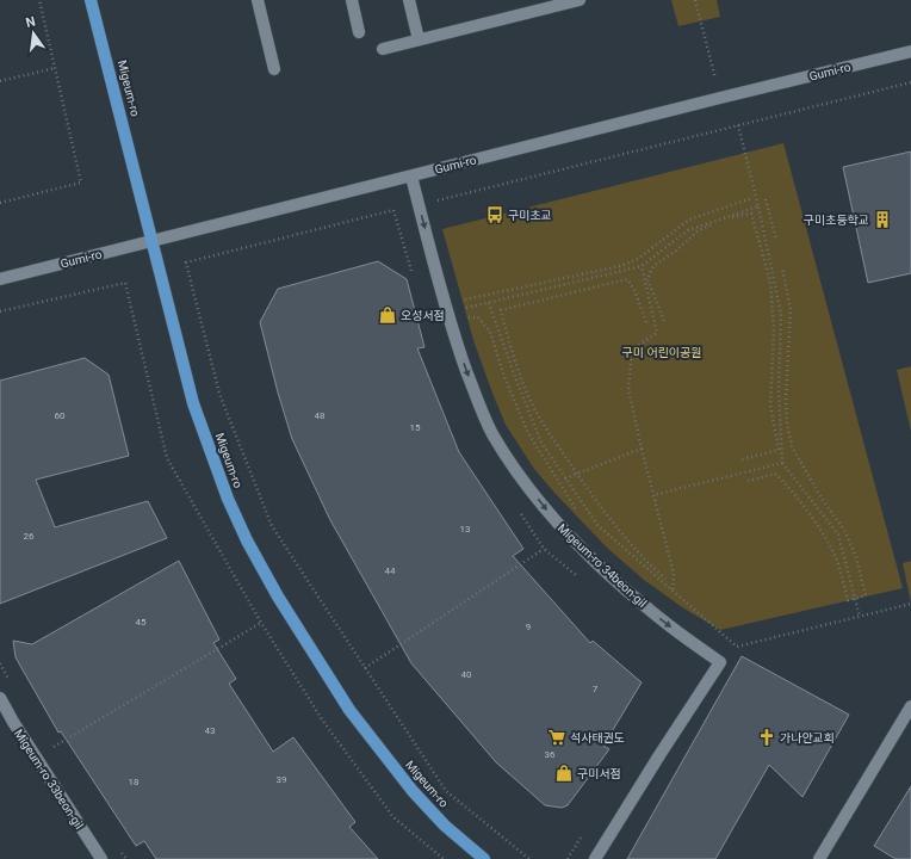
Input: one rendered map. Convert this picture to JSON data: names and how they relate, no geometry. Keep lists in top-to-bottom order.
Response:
{
  "streets": {
    "main road": ["Migeum-ro"],
    "street": ["Gumi-ro", "Migeum-ro 34beon-gil", "Migeum-ro 33beon-gil"]
  },
  "crossings": [
    ["Gumi-ro", "Migeum-ro"],
    ["Gumi-ro", "Migeum-ro 34beon-gil"]
  ],
  "one_way": ["Migeum-ro 34beon-gil"],
  "parks": ["구미 어린이공원"],
  "places": {
    "bus stop": ["구미초교"],
    "building": ["구미초등학교"],
    "shop": ["오성서점", "구미서점"],
    "supermarket": ["석사태권도"],
    "church": ["가나안교회"]
  },
  "house_numbers": [
    "60",
    "48",
    "15",
    "13",
    "26",
    "44",
    "45",
    "9",
    "40",
    "7",
    "43",
    "36",
    "39",
    "18"
  ],
  "north": "top"
}
